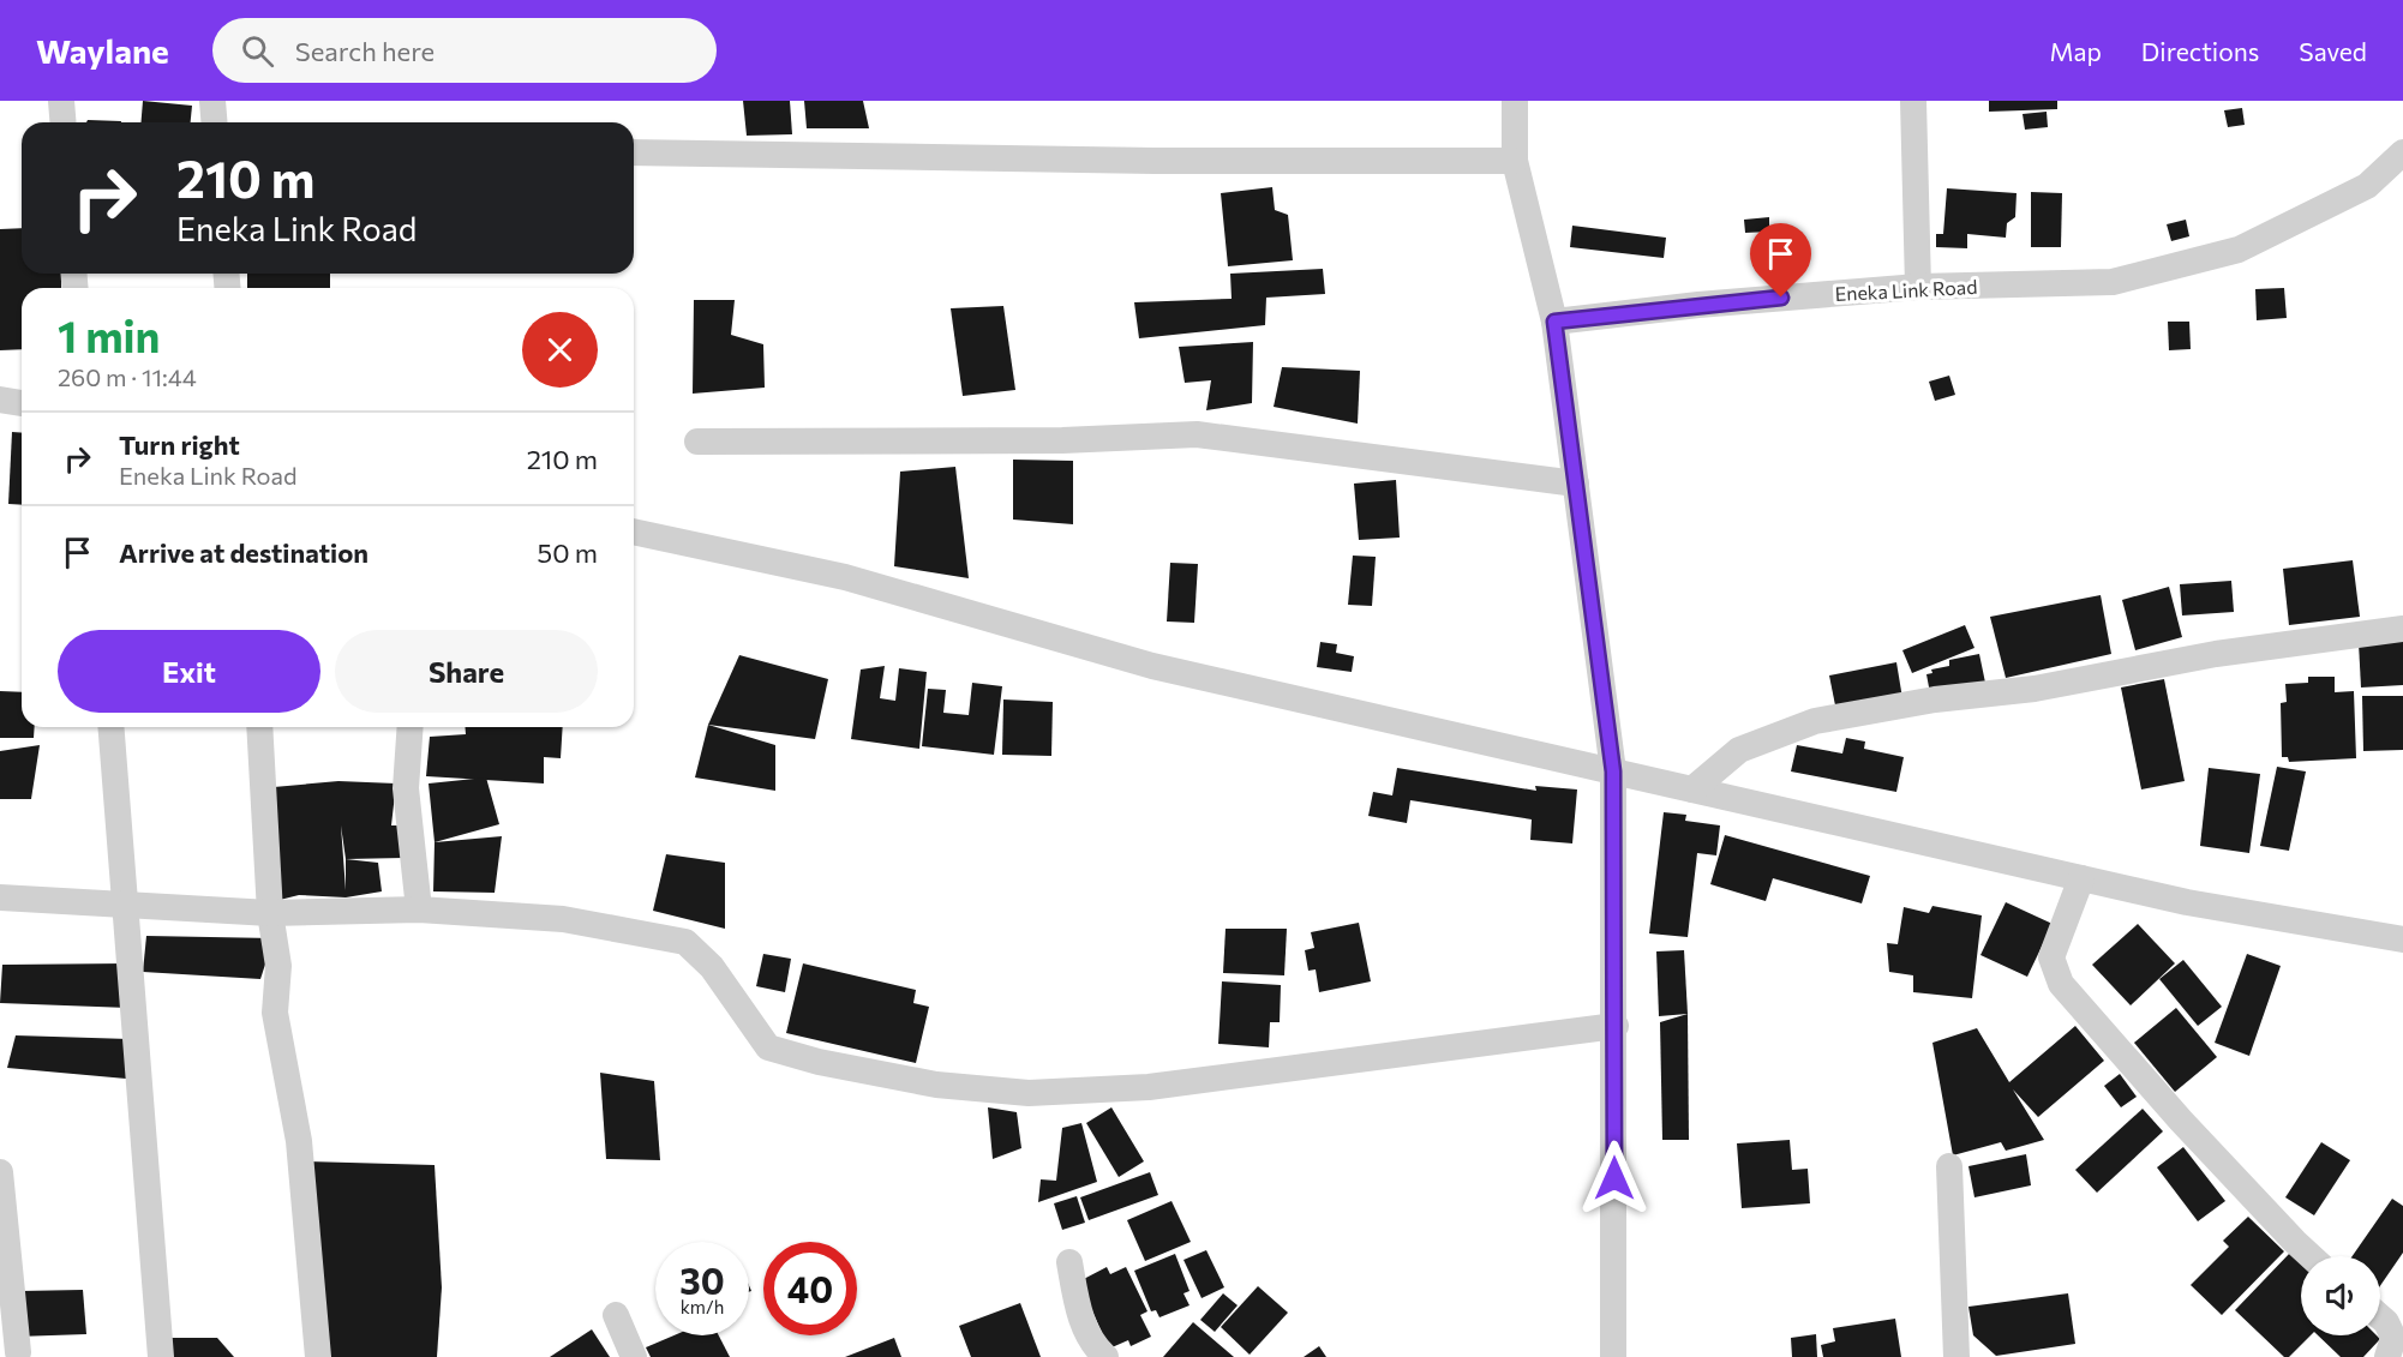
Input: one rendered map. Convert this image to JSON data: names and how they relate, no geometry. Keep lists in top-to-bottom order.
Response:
{
  "streets": {
    "street": ["Eneka Link Road"]
  },
  "page": {
    "header": "Waylane",
    "search": "Search here",
    "nav": ["Map", "Directions", "Saved"],
    "turn": ["210 m", "Eneka Link Road"],
    "heading": ["1 min", "260 m · 11:44"],
    "list": [
      {
        "name": "Turn right",
        "note": "Eneka Link Road",
        "value": "210 m"
      },
      {
        "name": "Arrive at destination",
        "value": "50 m"
      }
    ],
    "buttons": ["Exit", "Share"],
    "speed": "30 km/h",
    "limit": "40"
  }
}
